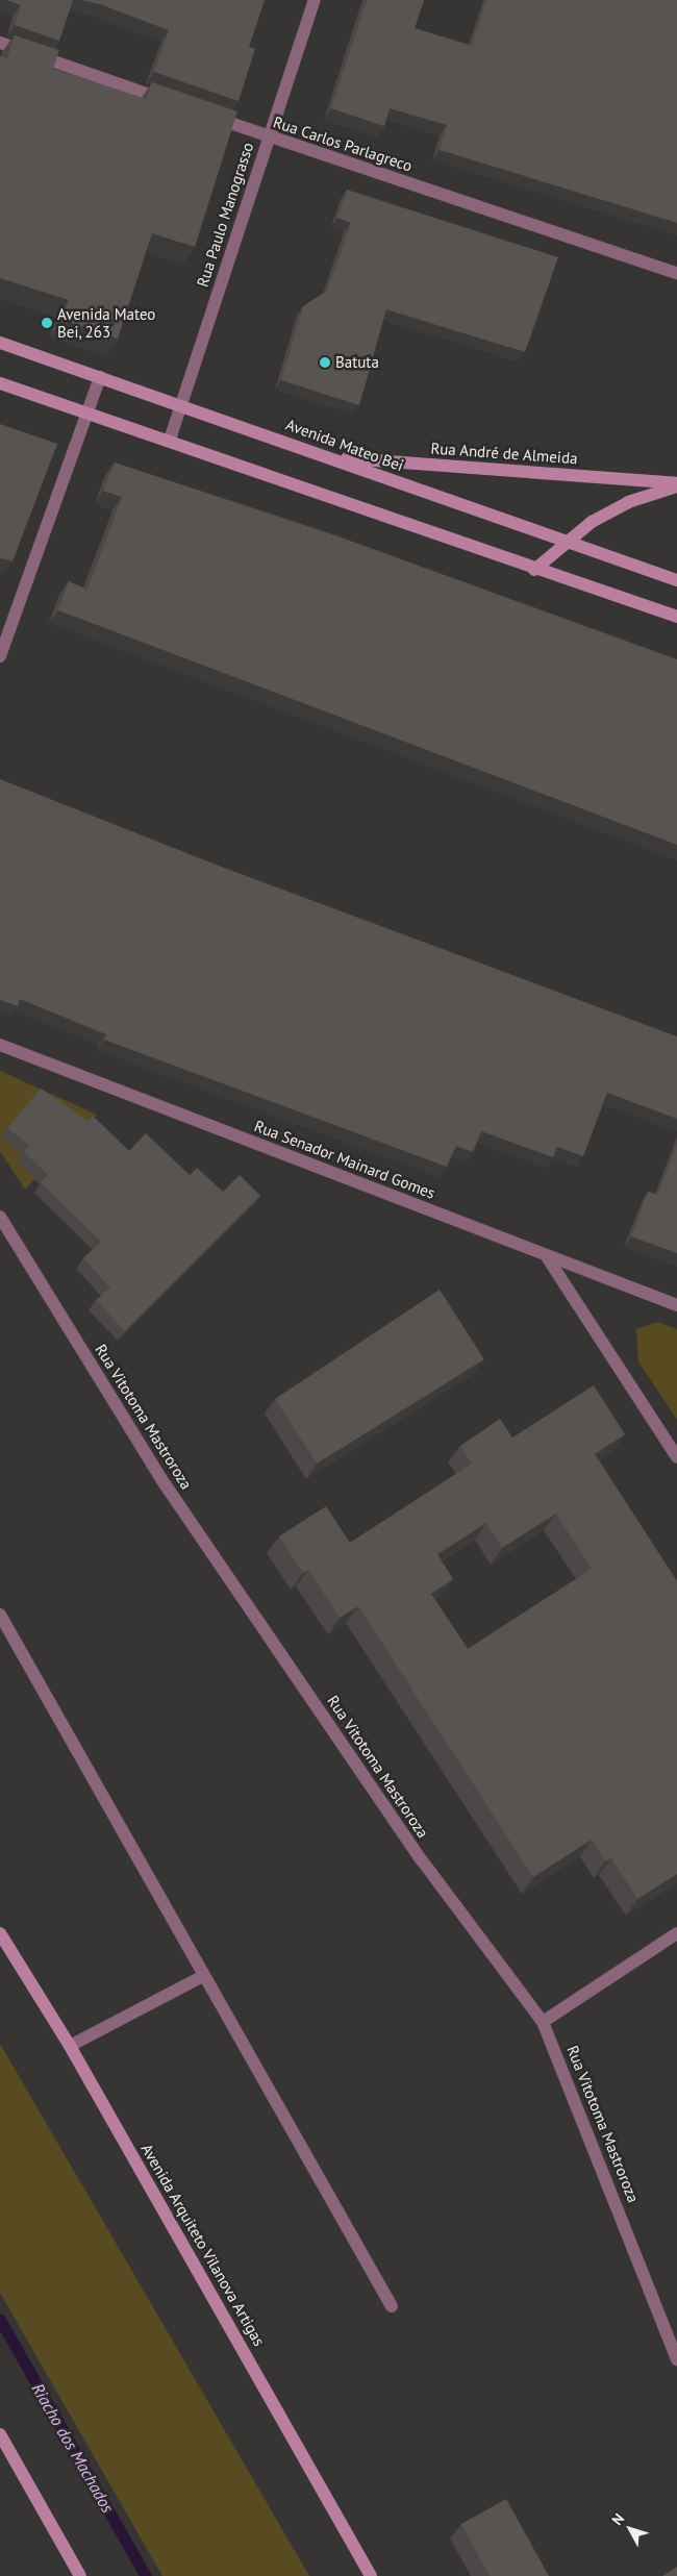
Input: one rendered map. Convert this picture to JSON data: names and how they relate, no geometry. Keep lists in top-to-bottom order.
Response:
{
  "streets": {
    "main road": ["Avenida Mateo Bei", "Rua André de Almeida", "Avenida Arquiteto Vilanova Artigas"],
    "street": [
      "Rua Carlos Parlagreco",
      "Rua Paulo Manograsso",
      "Rua Senador Mainard Gomes",
      "Rua Vitotoma Mastroroza"
    ]
  },
  "crossings": [
    ["Rua Carlos Parlagreco", "Rua Paulo Manograsso"],
    ["Rua Paulo Manograsso", "Avenida Mateo Bei"],
    ["Avenida Mateo Bei", "Rua André de Almeida"]
  ],
  "water": ["Riacho dos Machados"],
  "places": ["Avenida Mateo Bei, 263", "Batuta"],
  "north": "top left"
}
